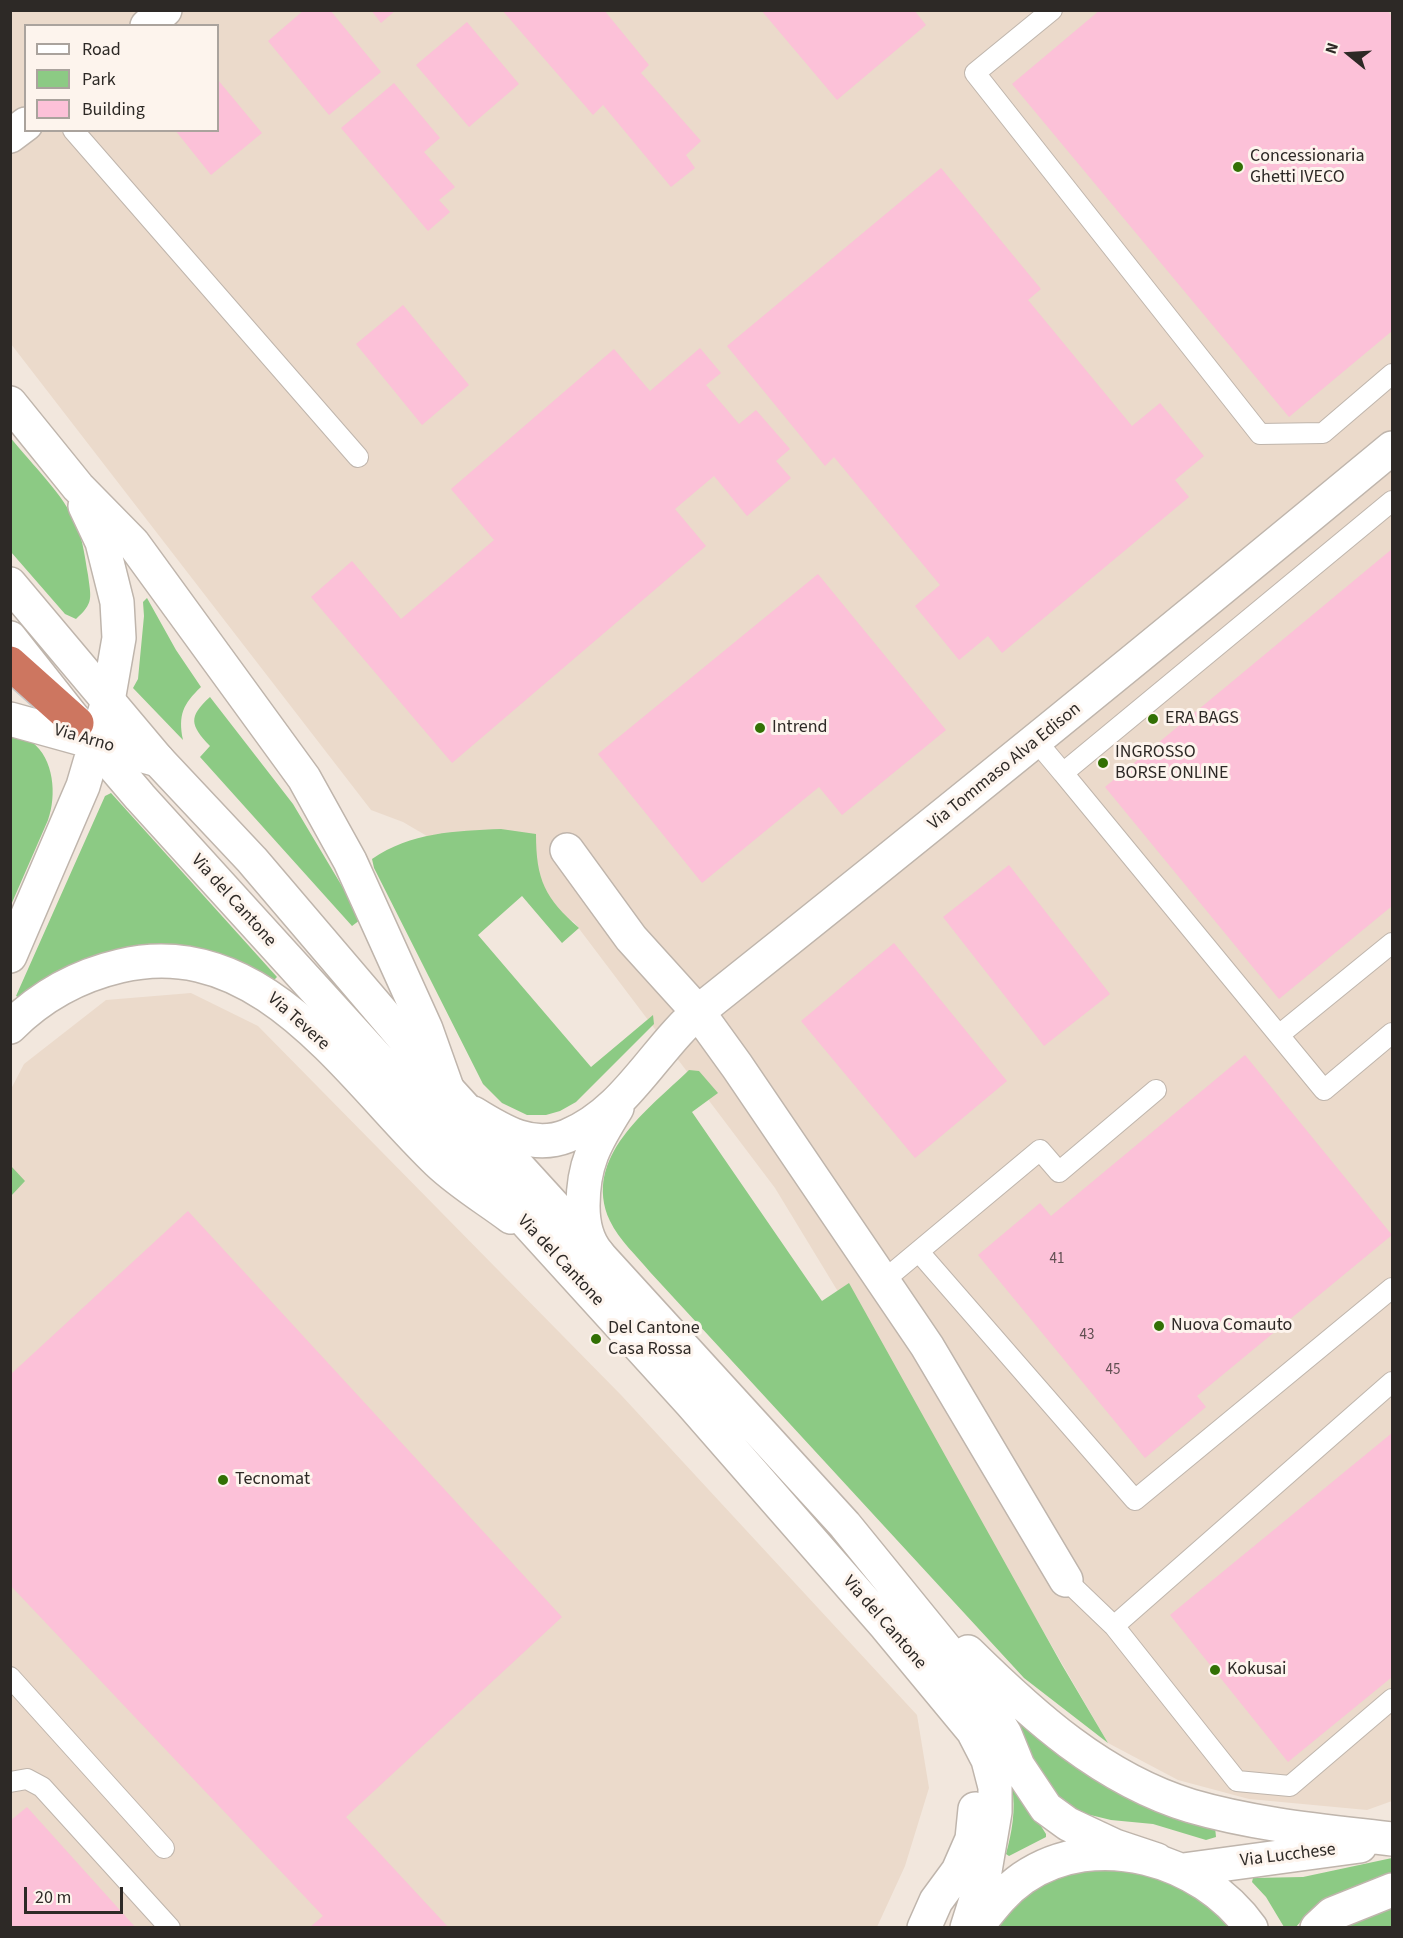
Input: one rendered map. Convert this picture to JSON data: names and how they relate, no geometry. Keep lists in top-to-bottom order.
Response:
{
  "streets": {
    "main road": [
      "Via Arno",
      "Via Tommaso Alva Edison",
      "Via del Cantone",
      "Via Tevere",
      "Via Lucchese"
    ]
  },
  "crossings": [
    ["Via Arno", "Via del Cantone"],
    ["Via Tommaso Alva Edison", "Via del Cantone"],
    ["Via del Cantone", "Via Tevere"],
    ["Via del Cantone", "Via Lucchese"]
  ],
  "places": [
    "Concessionaria Ghetti IVECO",
    "ERA BAGS",
    "Intrend",
    "INGROSSO BORSE ONLINE",
    "Nuova Comauto",
    "Del Cantone Casa Rossa",
    "Tecnomat",
    "Kokusai"
  ],
  "house_numbers": ["41", "43", "45"],
  "legend": ["Road", "Park", "Building"],
  "scale_bar": "20 m",
  "north": "left"
}
